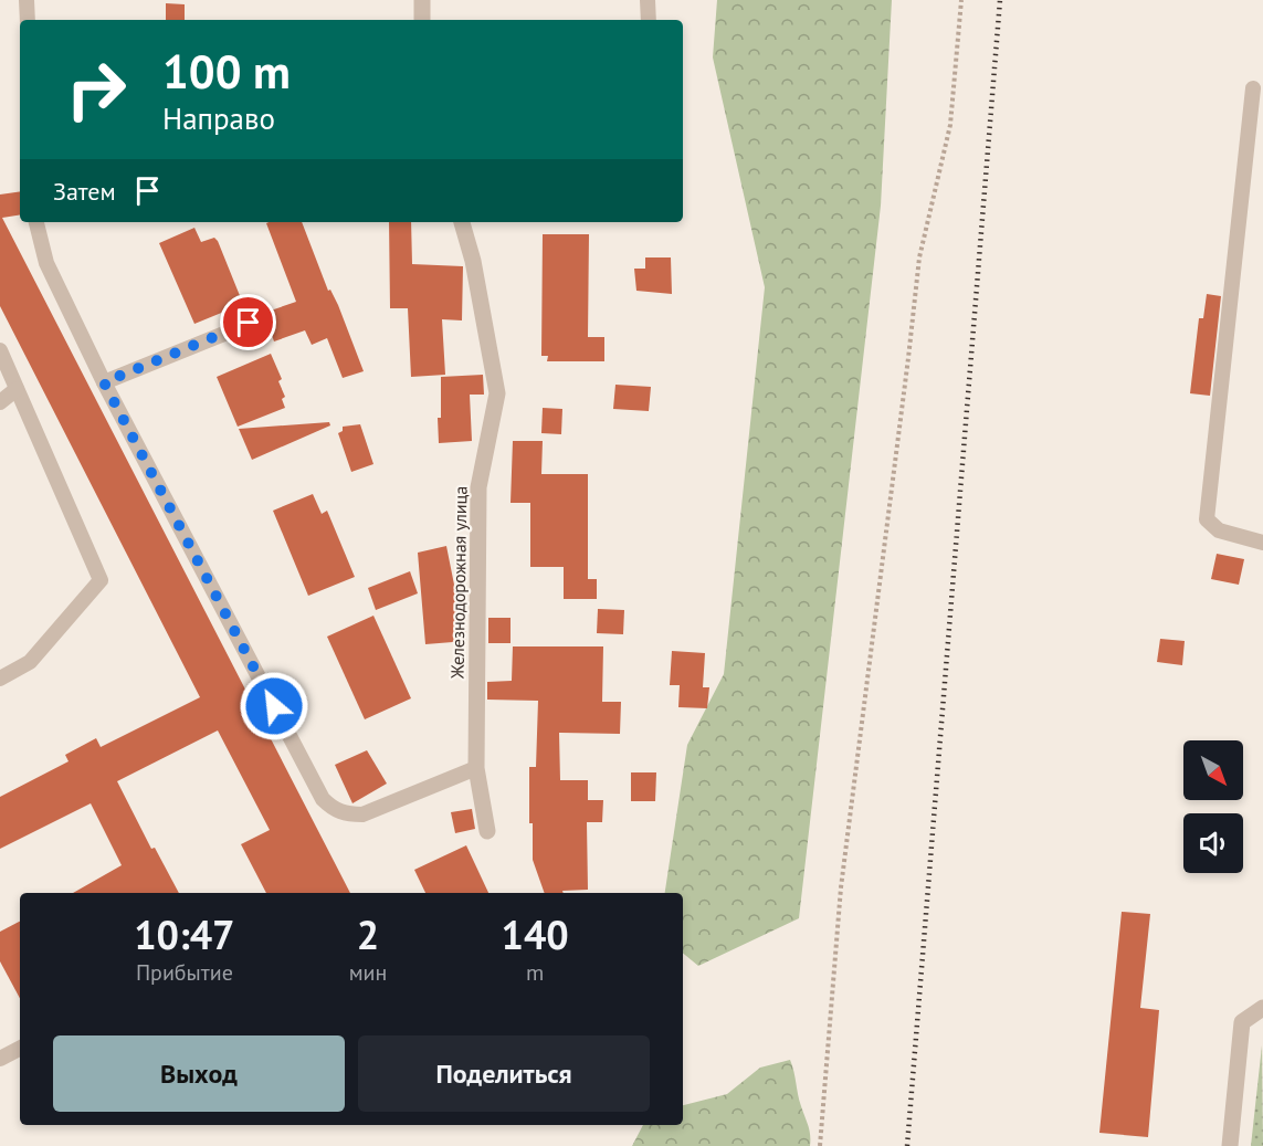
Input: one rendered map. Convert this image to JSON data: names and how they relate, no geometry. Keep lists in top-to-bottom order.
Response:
{
  "streets": {
    "street": ["Железнодорожная улица"]
  },
  "north": "bottom right",
  "page": {
    "turn": ["100 m", "Направо"],
    "then": "Затем",
    "eta": [
      "10:47",
      "Прибытие",
      "2",
      "мин",
      "140",
      "m"
    ],
    "buttons": ["Выход", "Поделиться"]
  }
}
